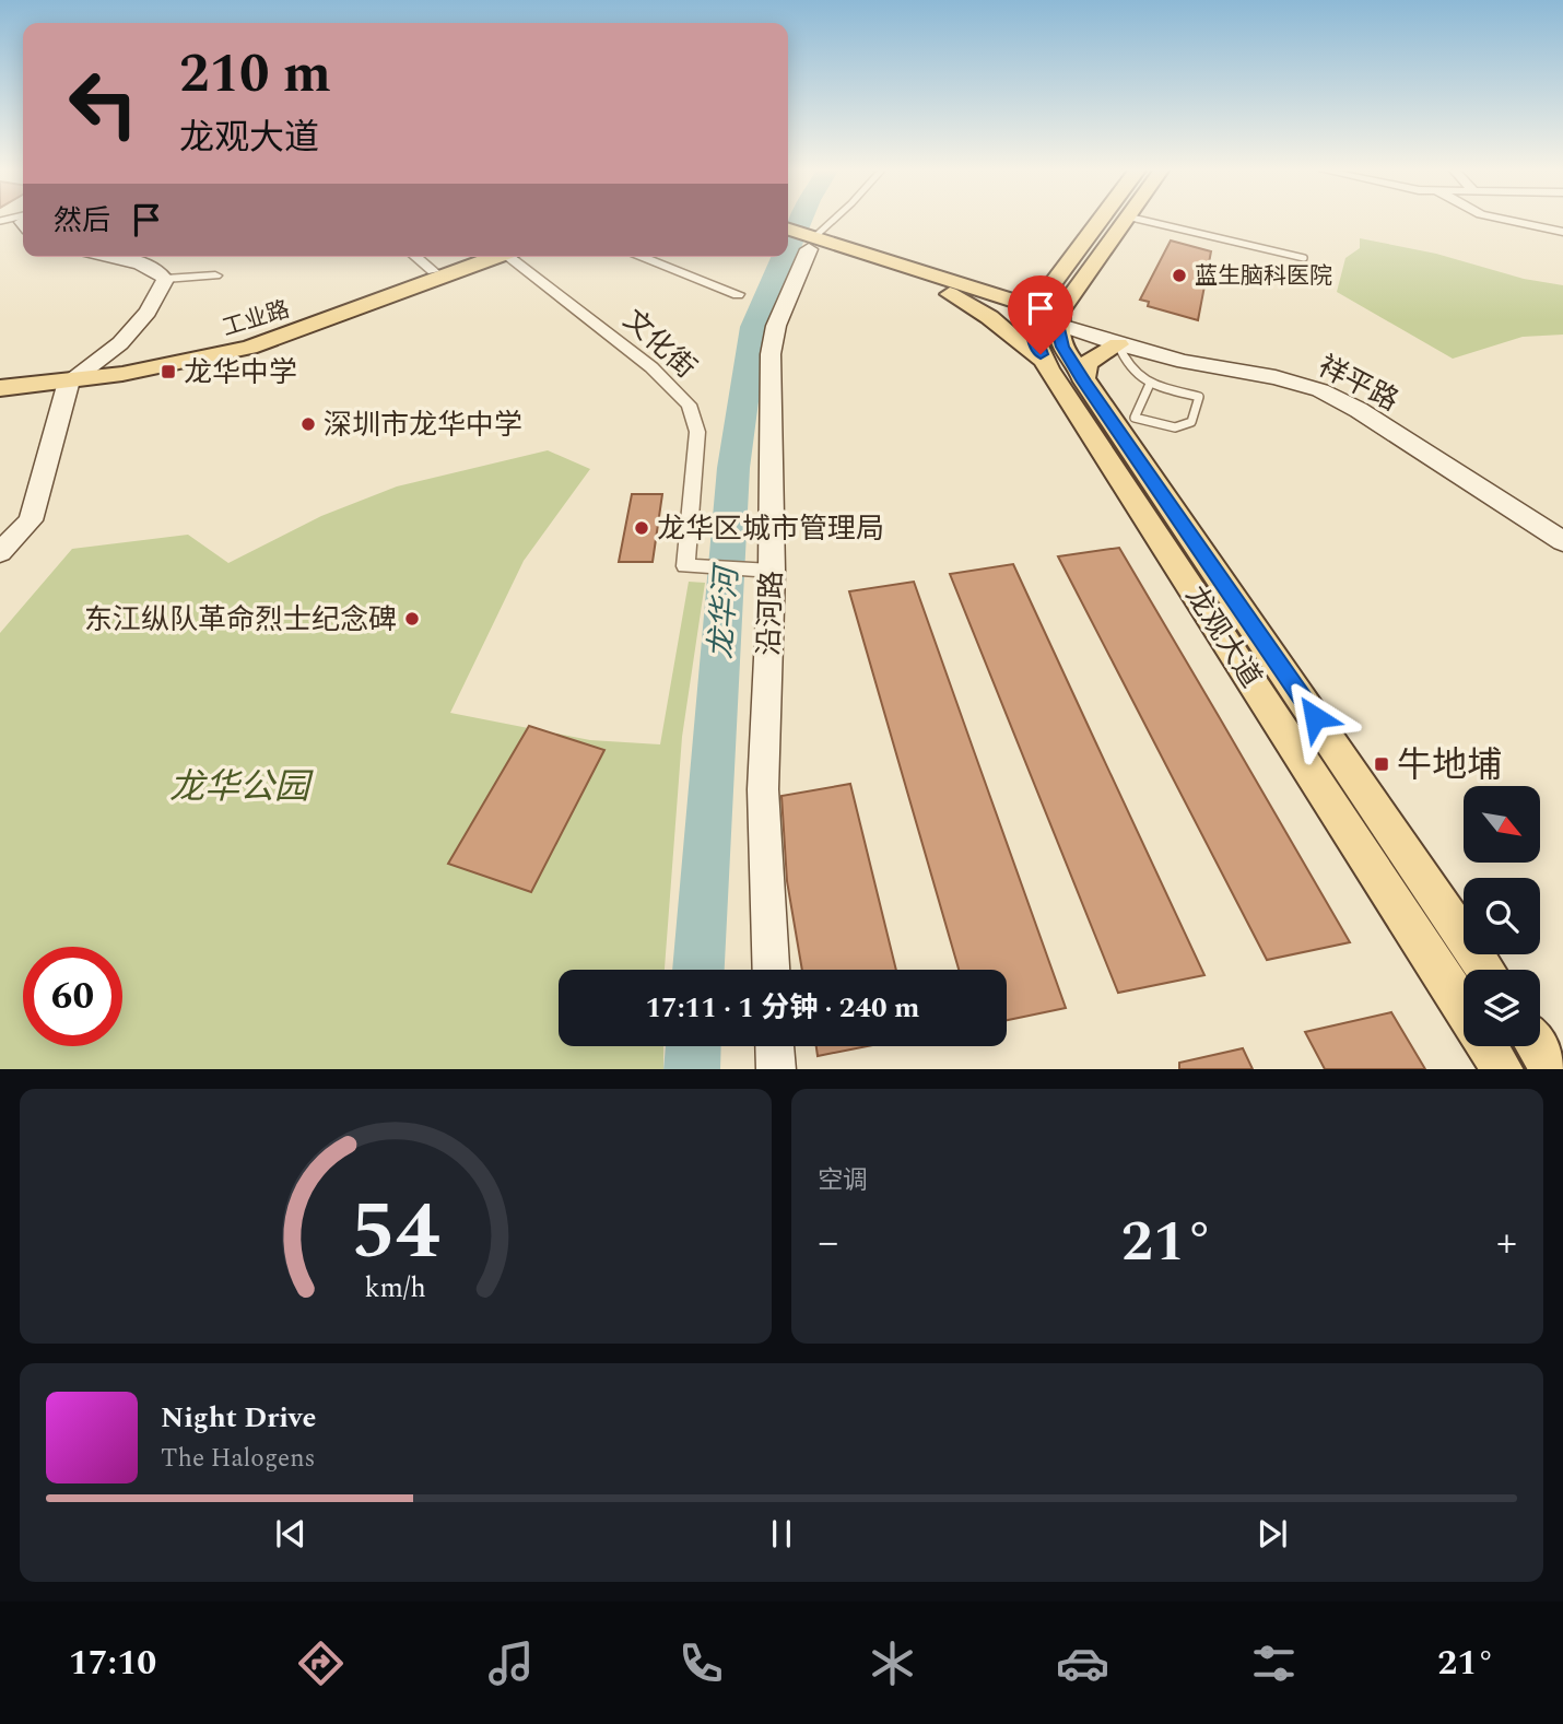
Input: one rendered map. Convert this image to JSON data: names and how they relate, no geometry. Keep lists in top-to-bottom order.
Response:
{
  "streets": {
    "main road": ["工业路", "龙观大道"],
    "street": ["文化街", "祥平路", "沿河路"]
  },
  "crossings": [
    ["文化街", "沿河路"],
    ["祥平路", "龙观大道"]
  ],
  "water": ["龙华河"],
  "parks": ["龙华公园"],
  "places": {
    "other": [
      "蓝生脑科医院",
      "深圳市龙华中学",
      "龙华区城市管理局",
      "东江纵队革命烈士纪念碑"
    ],
    "transit": ["龙华中学", "牛地埔"]
  },
  "north": "bottom right",
  "page": {
    "turn": ["210 m", "龙观大道"],
    "then": "然后",
    "limit": "60",
    "trip": "17:11 · 1 分钟 · 240 m",
    "tile": "空调",
    "heat": ["−", "21°", "+"],
    "song": ["Night Drive", "The Halogens"],
    "tabs": ["17:10", "21°"],
    "gauge": ["54", "km/h"]
  }
}
